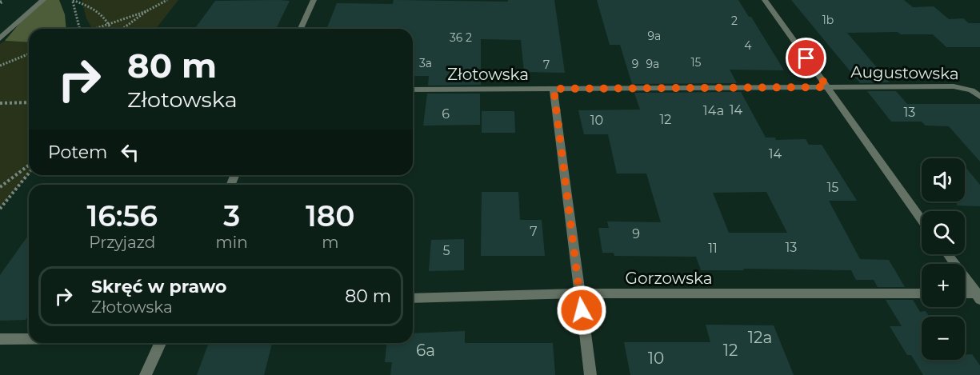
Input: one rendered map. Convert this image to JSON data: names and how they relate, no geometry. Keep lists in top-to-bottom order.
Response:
{
  "streets": {
    "street": ["Augustowska", "Złotowska", "Gorzowska"]
  },
  "crossings": [
    ["Augustowska", "Złotowska"]
  ],
  "house_numbers": [
    "1b",
    "2",
    "9a",
    "36 2",
    "4",
    "15",
    "3a",
    "9",
    "9a",
    "7",
    "14",
    "14a",
    "13",
    "6",
    "12",
    "10",
    "14",
    "15",
    "7",
    "9",
    "13",
    "11",
    "5",
    "12a",
    "6a",
    "12",
    "10"
  ],
  "page": {
    "turn": ["80 m", "Złotowska"],
    "then": "Potem",
    "map_buttons": ["+", "−"],
    "eta": [
      "16:56",
      "Przyjazd",
      "3",
      "min",
      "180",
      "m"
    ],
    "list": [
      {
        "name": "Skręć w prawo",
        "note": "Złotowska",
        "value": "80 m"
      }
    ]
  }
}
